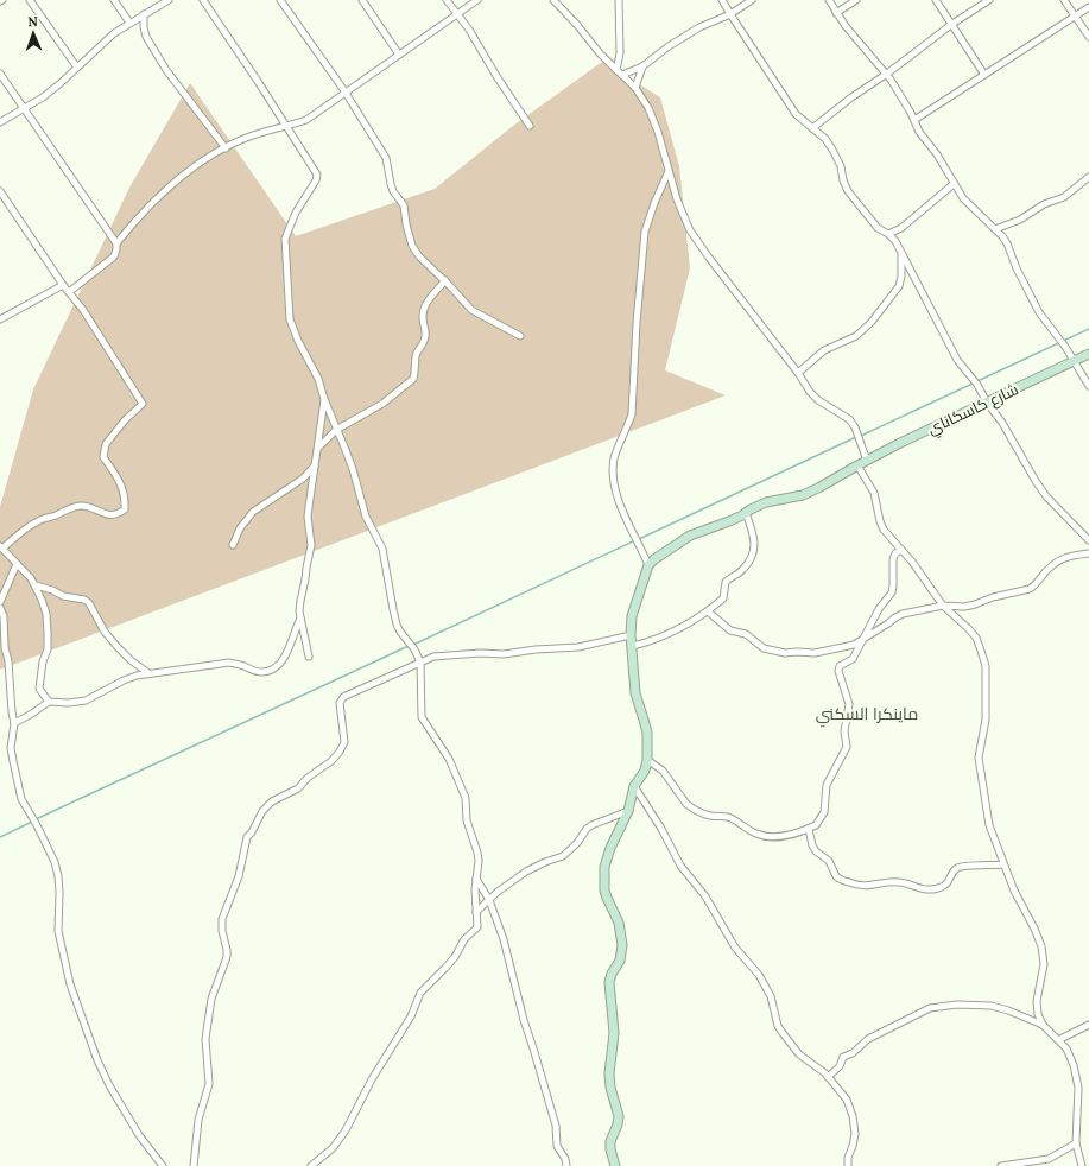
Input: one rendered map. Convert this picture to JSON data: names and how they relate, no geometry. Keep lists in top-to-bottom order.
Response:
{
  "streets": {
    "street": ["شارع كاسكاناي"]
  },
  "districts": ["ماينكرا السكني"],
  "north": "top"
}
